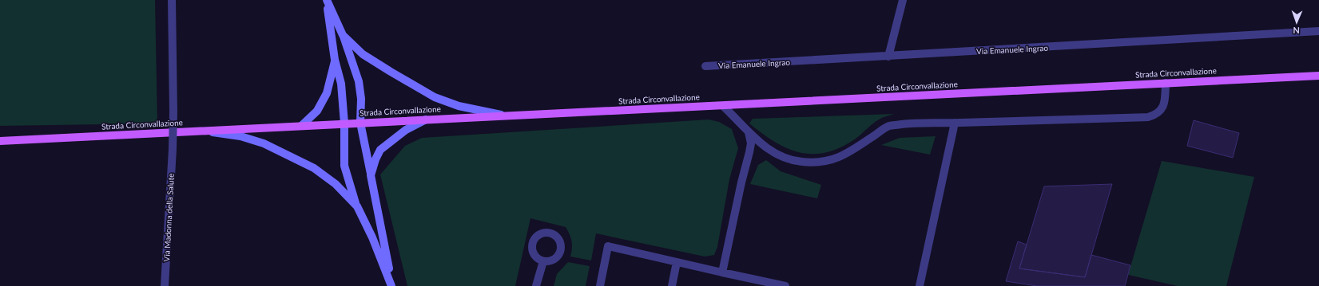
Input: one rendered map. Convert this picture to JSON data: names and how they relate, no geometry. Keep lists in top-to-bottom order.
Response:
{
  "streets": {
    "main road": ["Strada Circonvallazione"],
    "street": ["Via Emanuele Ingrao", "Via Madonna della Salute"]
  },
  "north": "bottom"
}
